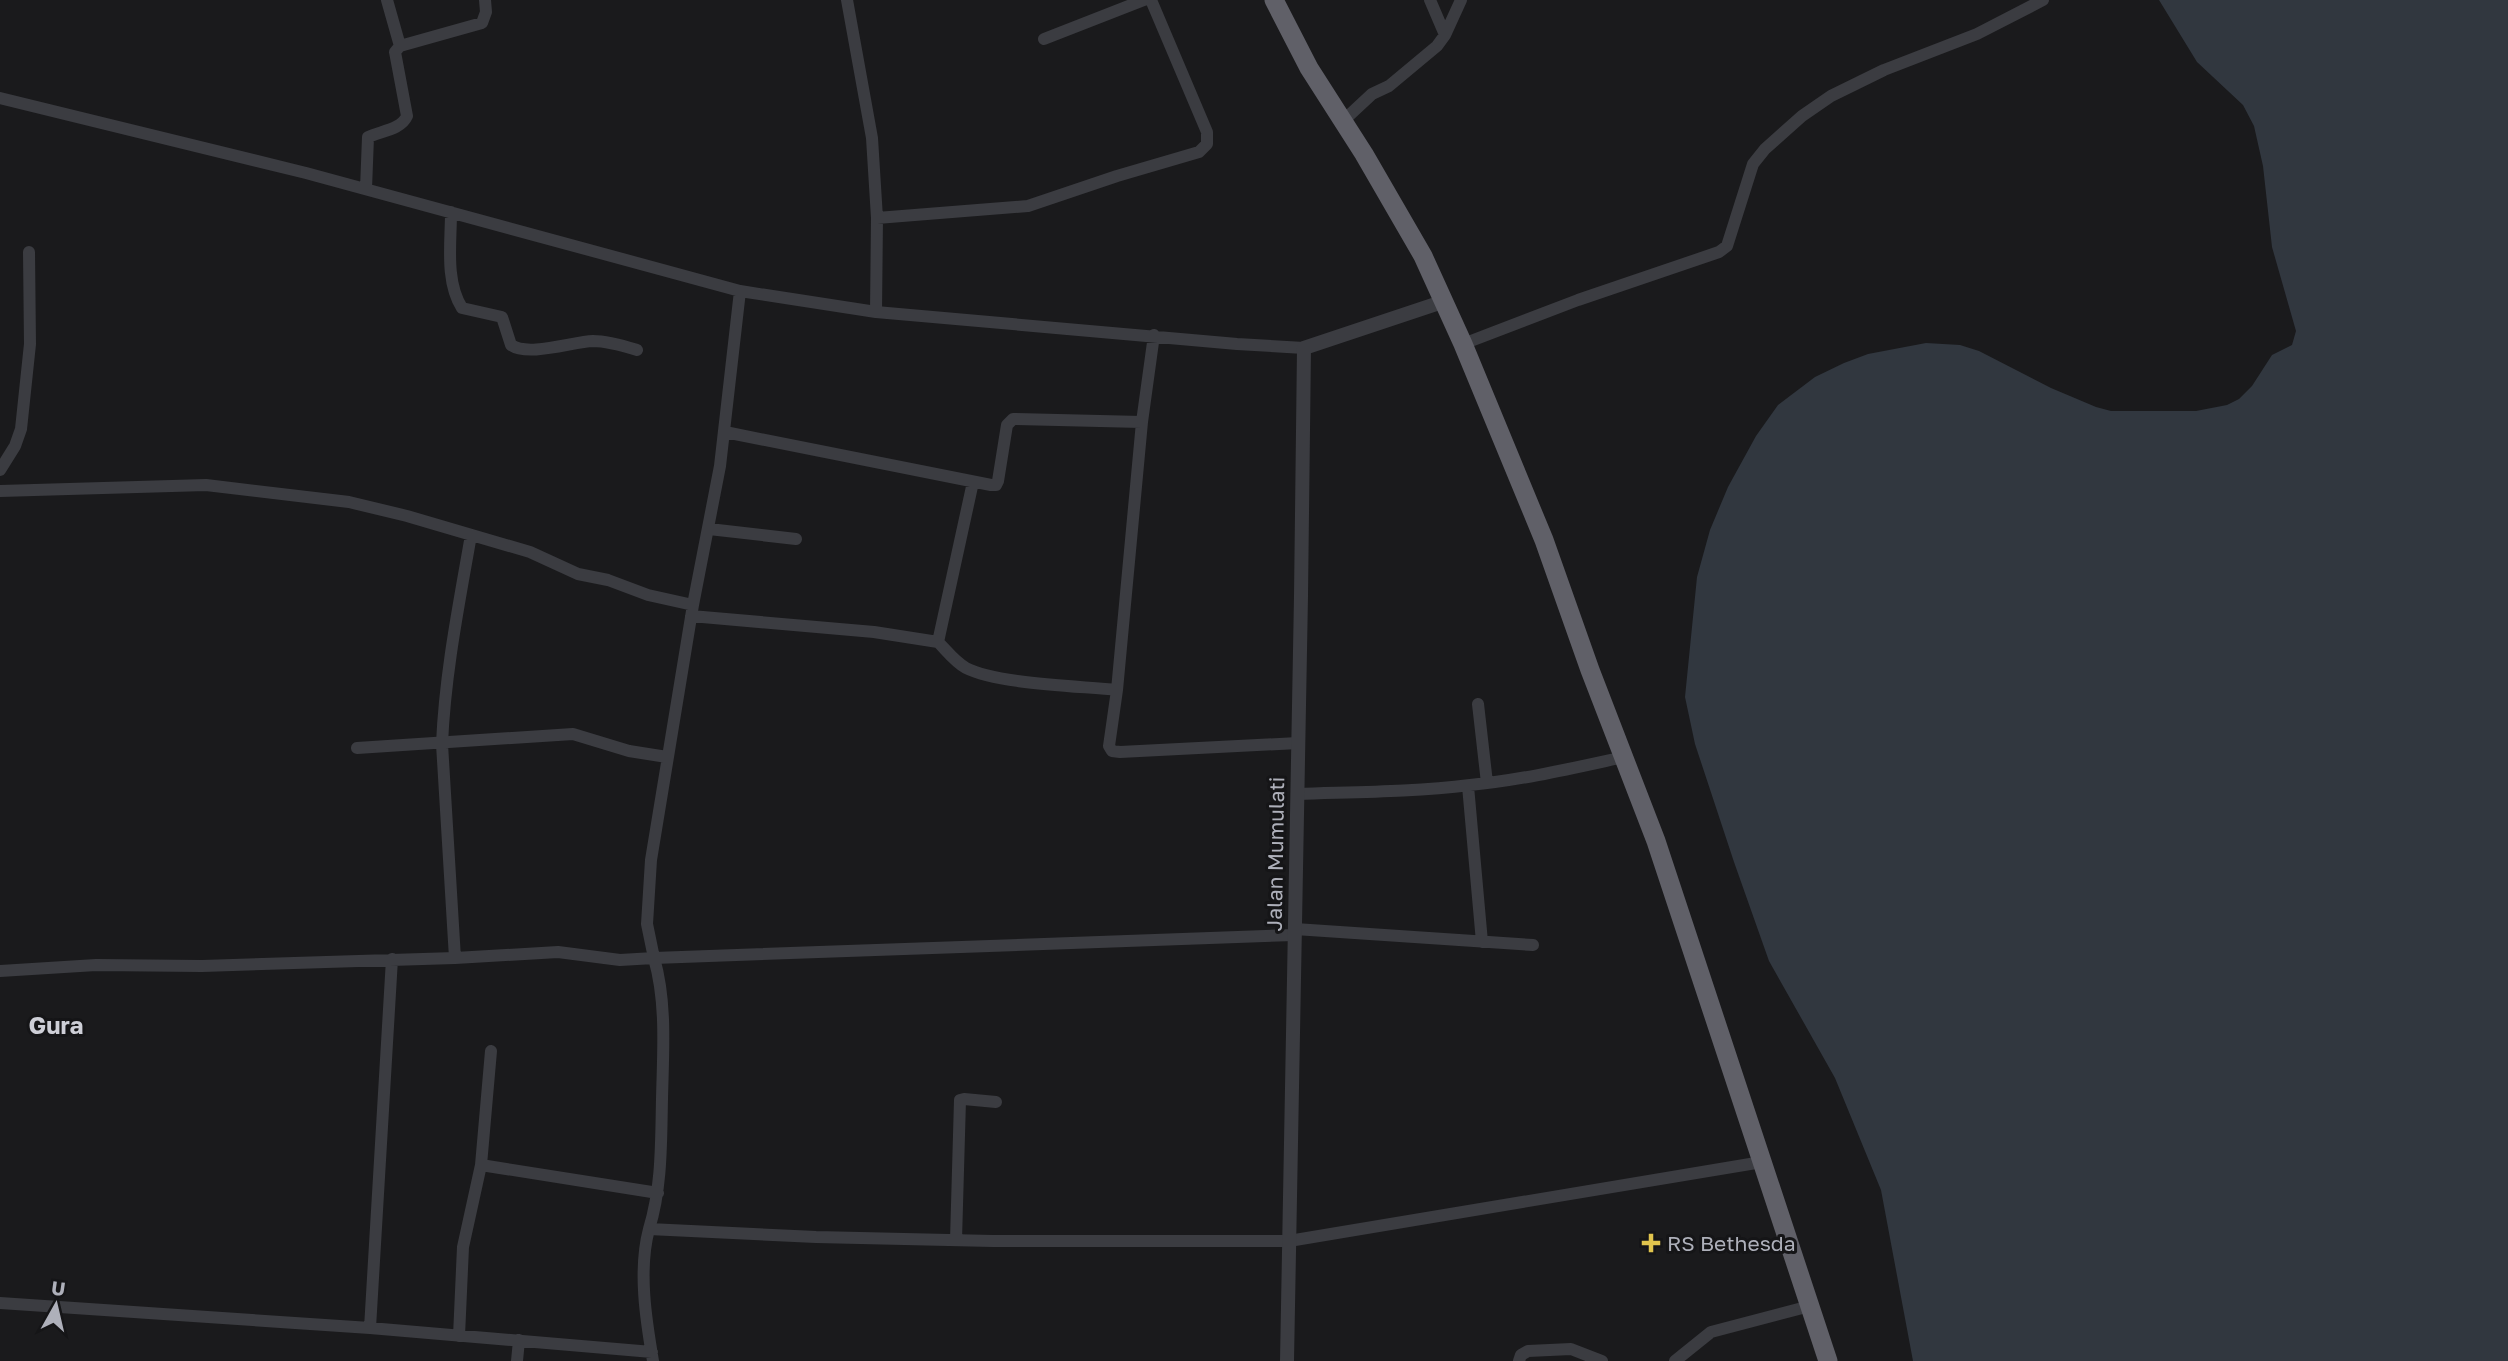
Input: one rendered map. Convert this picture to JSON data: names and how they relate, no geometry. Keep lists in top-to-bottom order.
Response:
{
  "streets": {
    "street": ["Jalan Mumulati"]
  },
  "districts": ["Gura"],
  "places": {
    "health": ["RS Bethesda"]
  },
  "north": "top"
}
